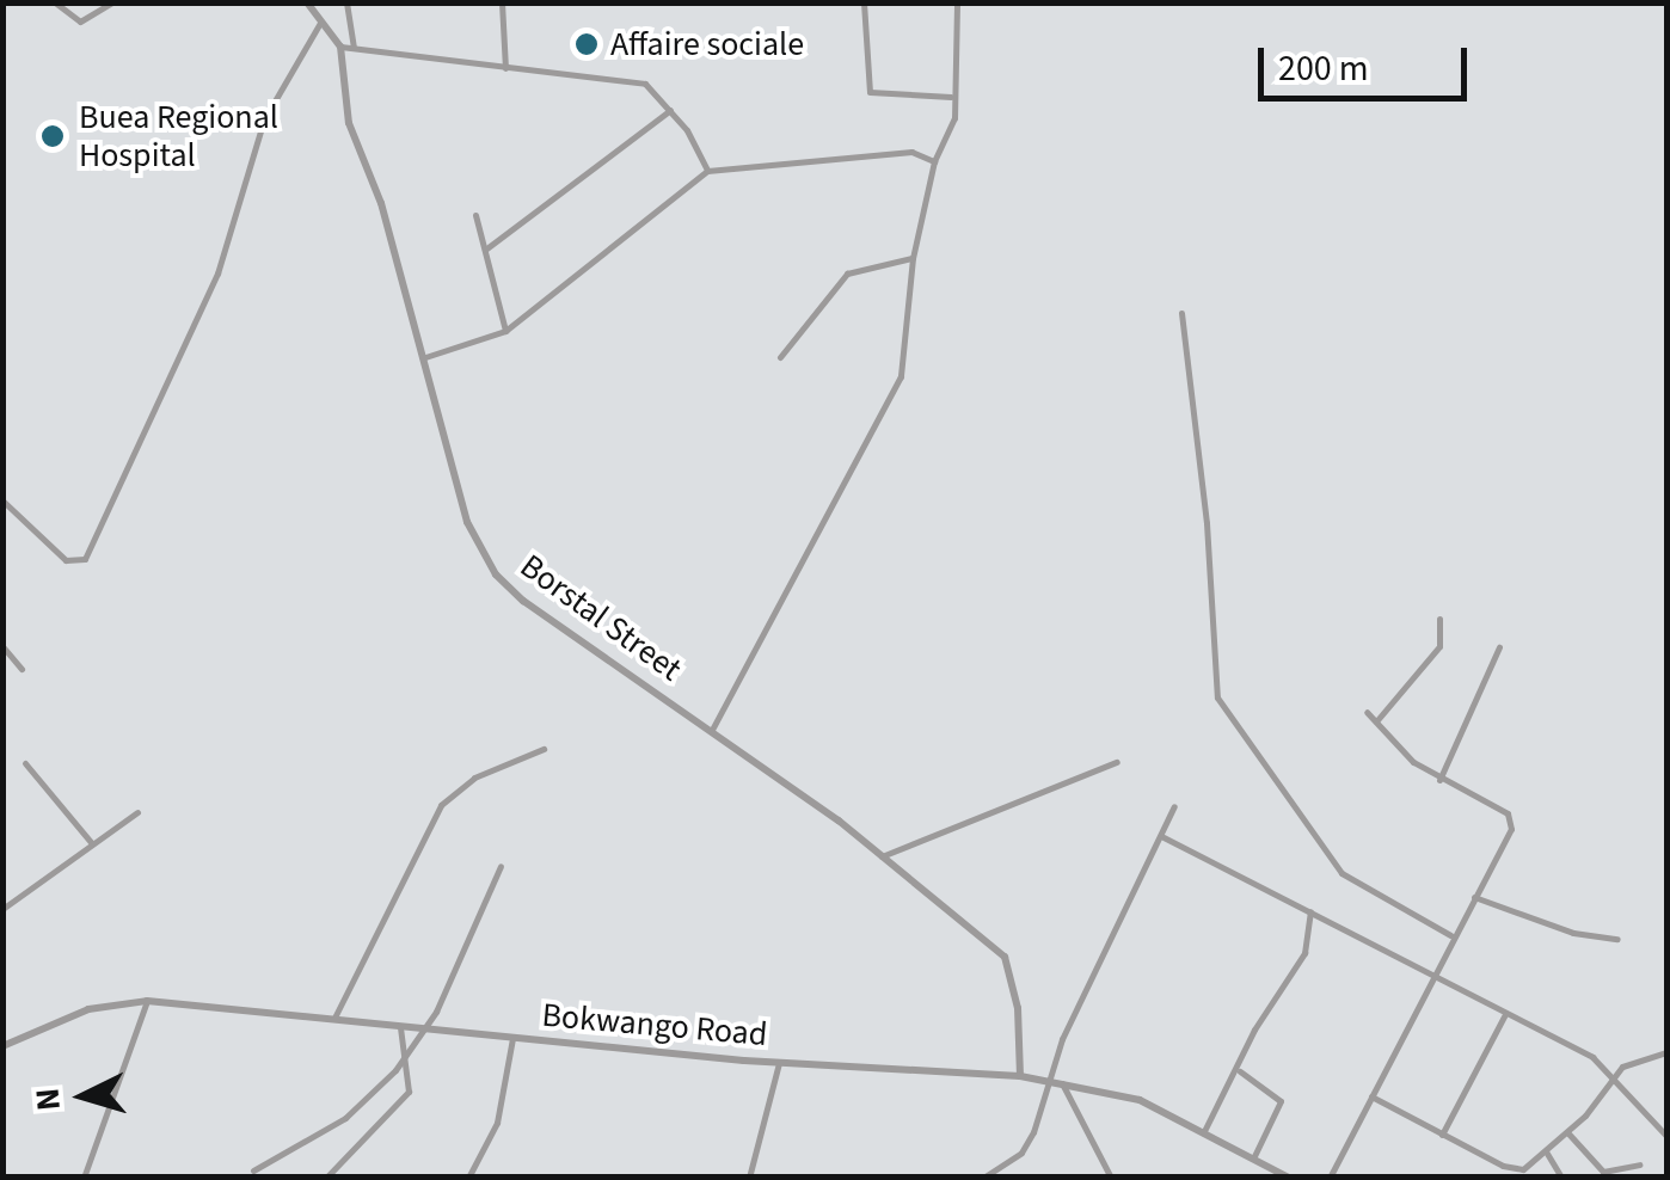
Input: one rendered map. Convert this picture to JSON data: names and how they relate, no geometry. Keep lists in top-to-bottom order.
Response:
{
  "streets": {
    "street": ["Borstal Street", "Bokwango Road"]
  },
  "crossings": [
    ["Borstal Street", "Bokwango Road"]
  ],
  "places": ["Affaire sociale", "Buea Regional Hospital"],
  "scale_bar": "200 m",
  "north": "left"
}
